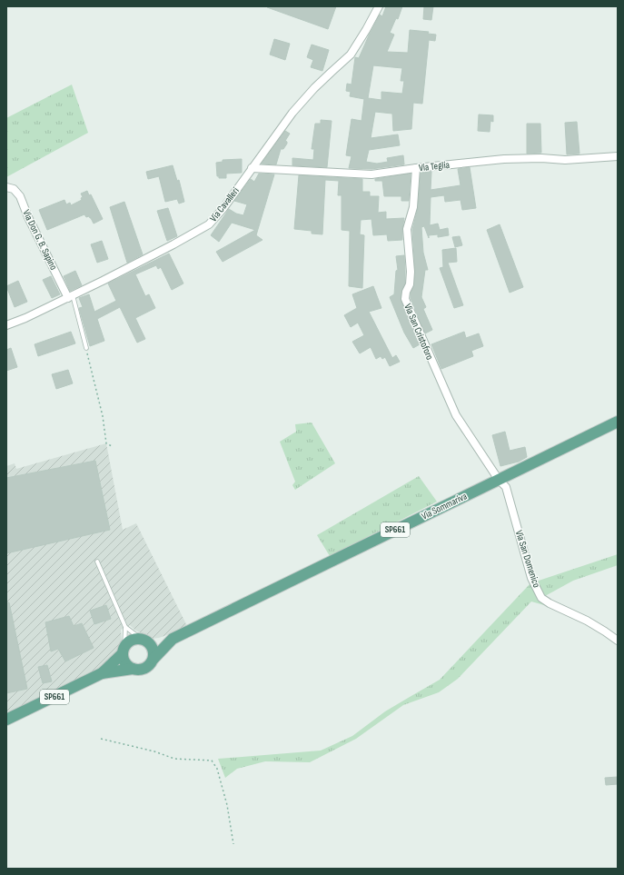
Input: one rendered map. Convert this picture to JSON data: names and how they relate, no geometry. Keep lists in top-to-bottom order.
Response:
{
  "streets": {
    "main road": ["Via Sommariva", "SP661"],
    "street": [
      "Via Teglia",
      "Via Cavalleri",
      "Via Don G. B. Sapino",
      "Via San Cristoforo",
      "Via San Domenico"
    ]
  },
  "crossings": [
    ["Via Teglia", "Via Cavalleri"],
    ["Via Teglia", "Via San Cristoforo"],
    ["Via Cavalleri", "Via Don G. B. Sapino"],
    ["Via San Cristoforo", "Via Sommariva"],
    ["Via San Cristoforo", "Via San Domenico"],
    ["Via Sommariva", "SP661"],
    ["Via Sommariva", "Via San Domenico"]
  ]
}
